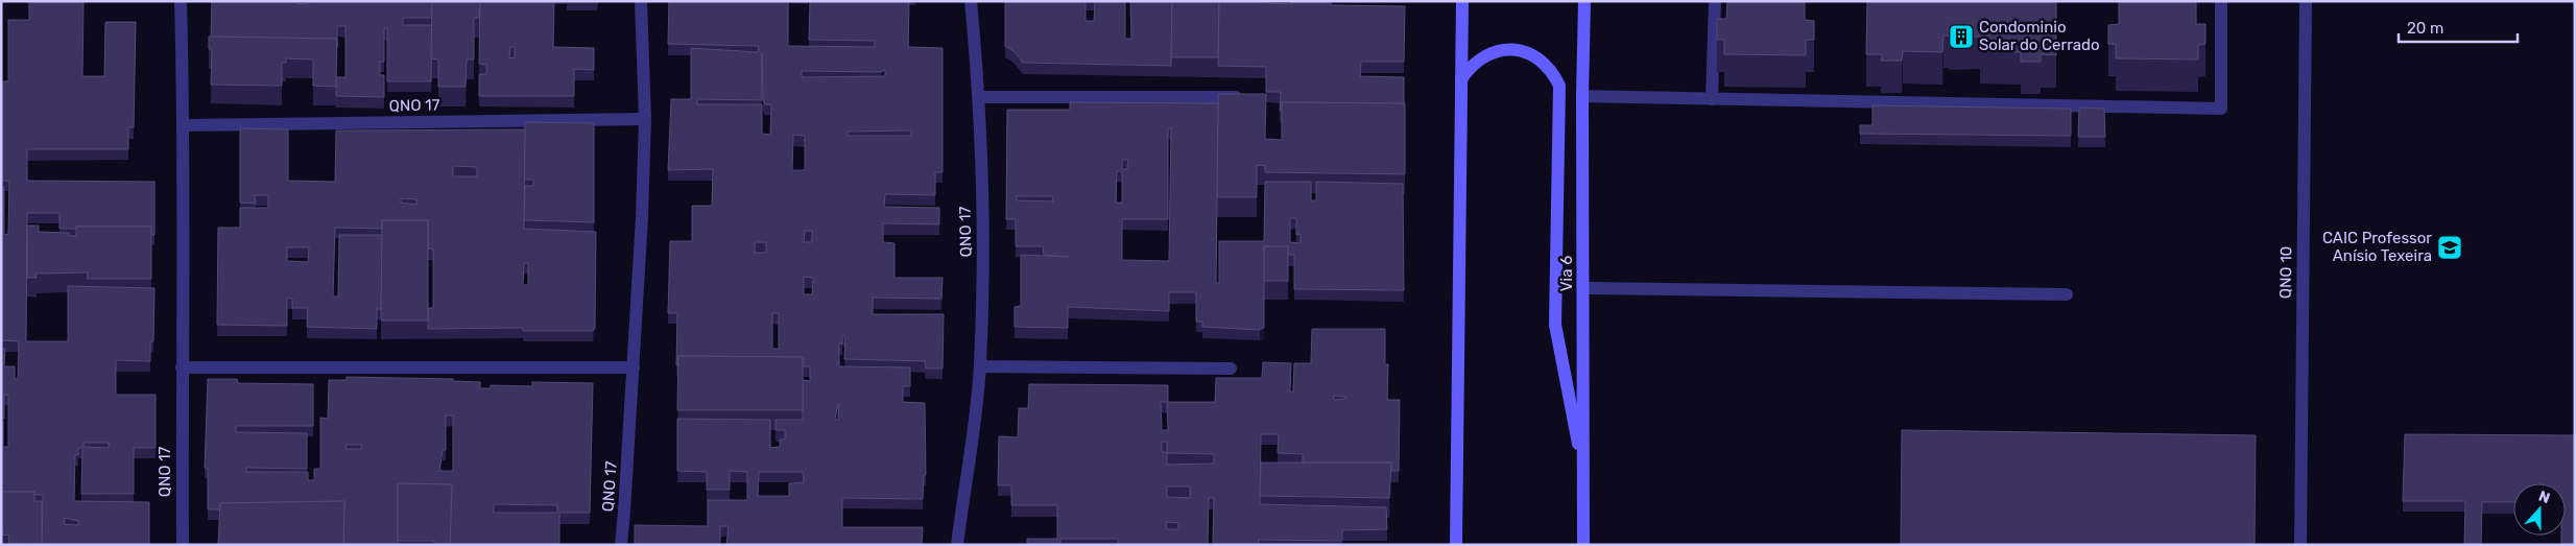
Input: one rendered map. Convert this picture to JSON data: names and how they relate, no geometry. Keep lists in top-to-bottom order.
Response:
{
  "streets": {
    "main road": ["Via 6"],
    "street": ["QNO 17", "QNO 10"]
  },
  "places": {
    "building": ["Condominio Solar do Cerrado"],
    "school or university": ["CAIC Professor Anísio Texeira"]
  },
  "scale_bar": "20 m",
  "north": "top"
}
